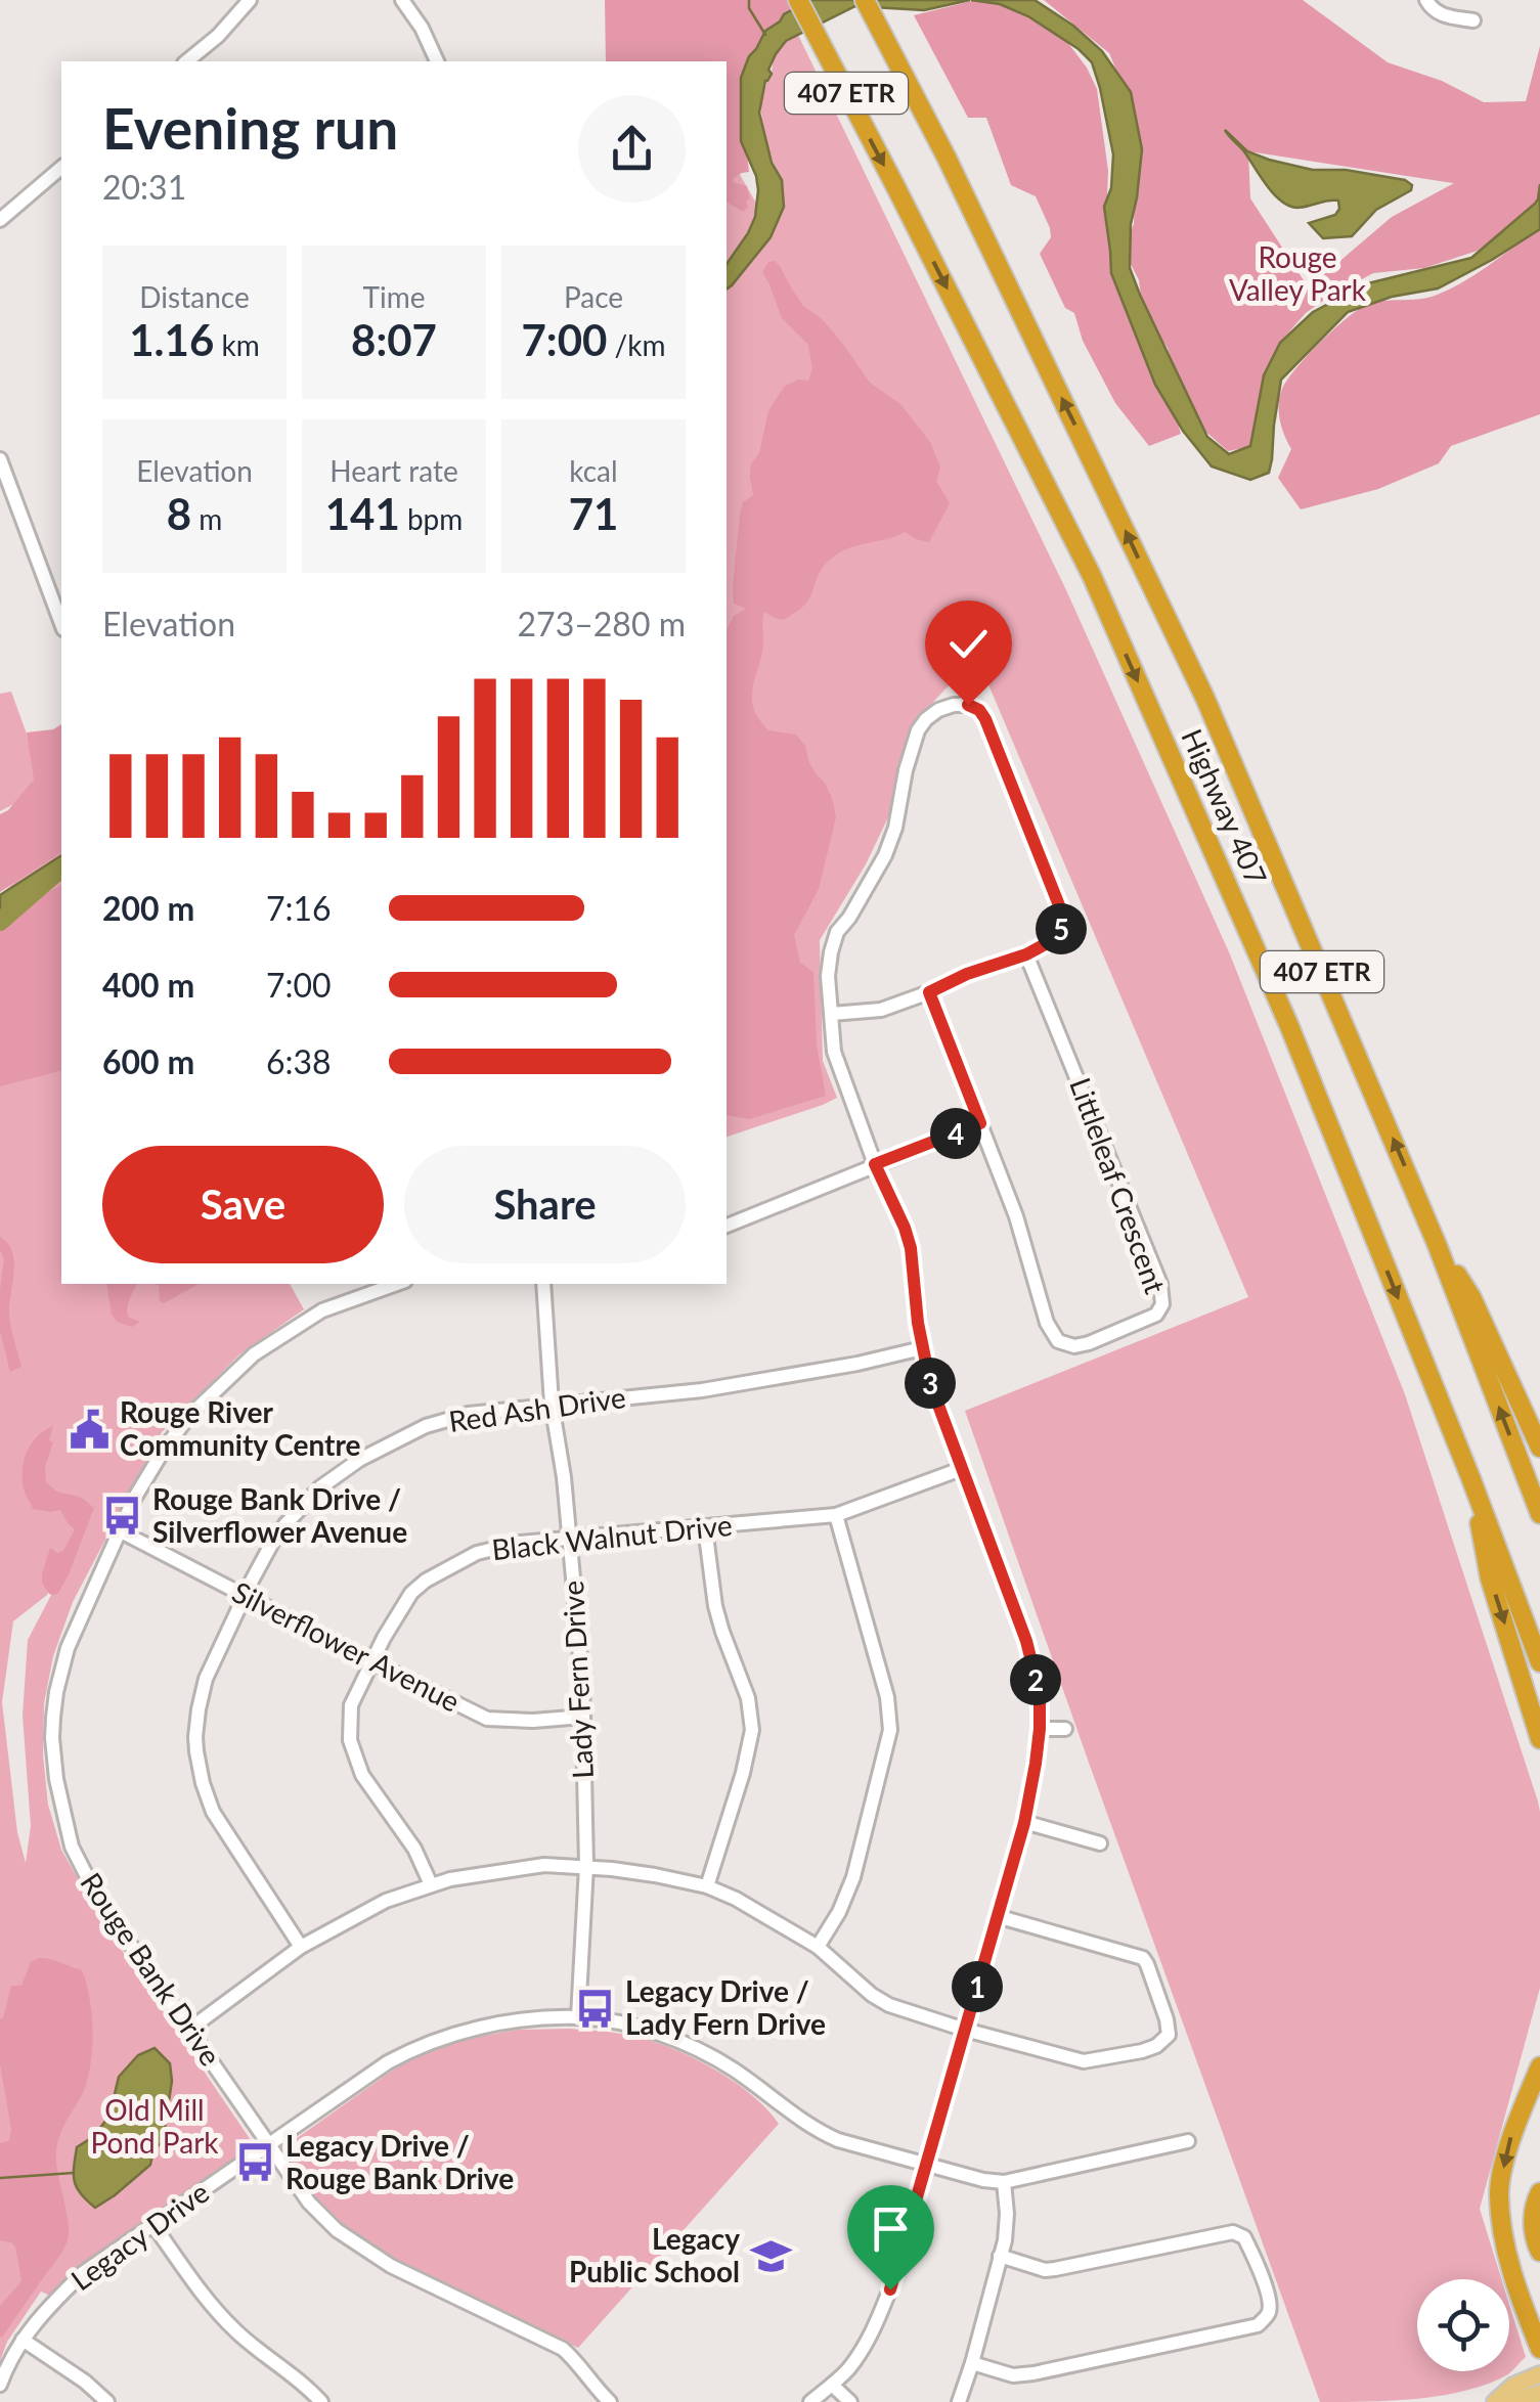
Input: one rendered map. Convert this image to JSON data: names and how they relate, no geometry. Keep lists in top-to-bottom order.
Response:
{
  "streets": {
    "highway": ["407 ETR", "Highway 407"],
    "street": [
      "Littleleaf Crescent",
      "Red Ash Drive",
      "Black Walnut Drive",
      "Silverflower Avenue",
      "Lady Fern Drive",
      "Rouge Bank Drive",
      "Legacy Drive"
    ]
  },
  "crossings": [
    ["Red Ash Drive", "Silverflower Avenue"],
    ["Red Ash Drive", "Lady Fern Drive"],
    ["Black Walnut Drive", "Silverflower Avenue"],
    ["Black Walnut Drive", "Lady Fern Drive"],
    ["Silverflower Avenue", "Lady Fern Drive"],
    ["Silverflower Avenue", "Rouge Bank Drive"],
    ["Lady Fern Drive", "Legacy Drive"],
    ["Rouge Bank Drive", "Legacy Drive"]
  ],
  "parks": ["Rouge Valley Park", "Old Mill Pond Park"],
  "places": {
    "public building": ["Rouge River Community Centre"],
    "bus stop": ["Rouge Bank Drive / Silverflower Avenue", "Legacy Drive / Lady Fern Drive", "Legacy Drive / Rouge Bank Drive"],
    "school or university": ["Legacy Public School"]
  },
  "page": {
    "heading": ["Evening run", "20:31"],
    "stats": [
      ["Distance", "1.16 km"],
      ["Time", "8:07"],
      ["Pace", "7:00 /km"],
      ["Elevation", "8 m"],
      ["Heart rate", "141 bpm"],
      ["kcal", "71"]
    ],
    "chart": ["Elevation", "273–280 m"],
    "list": [
      {
        "name": "200 m",
        "note": "7:16"
      },
      {
        "name": "400 m",
        "note": "7:00"
      },
      {
        "name": "600 m",
        "note": "6:38"
      }
    ],
    "pins": [
      "5",
      "4",
      "3",
      "2",
      "1"
    ],
    "buttons": ["Save", "Share"]
  }
}
